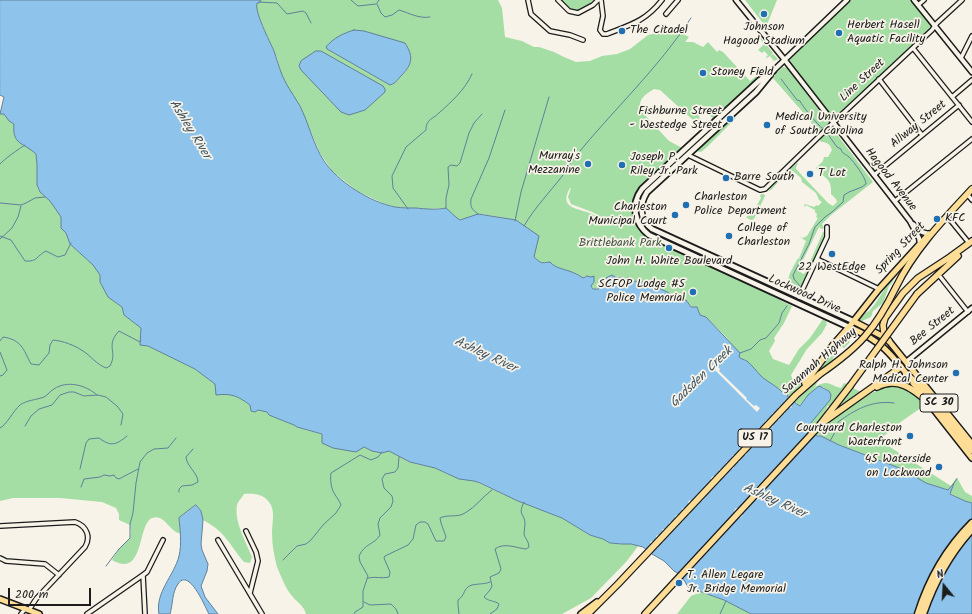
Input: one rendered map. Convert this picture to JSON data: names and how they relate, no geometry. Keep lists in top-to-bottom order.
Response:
{
  "streets": {
    "highway": [
      "Spring Street",
      "Savannah Highway",
      "SC 30",
      "US 17"
    ],
    "main road": ["Lockwood Drive"],
    "street": [
      "Line Street",
      "Allway Street",
      "Hagood Avenue",
      "Bee Street"
    ]
  },
  "crossings": [
    ["Line Street", "Hagood Avenue"],
    ["Line Street", "Lockwood Drive"],
    ["Allway Street", "Hagood Avenue"],
    ["Hagood Avenue", "Spring Street"],
    ["Spring Street", "Lockwood Drive"],
    ["Spring Street", "Savannah Highway"],
    ["Lockwood Drive", "Bee Street"],
    ["Lockwood Drive", "SC 30"]
  ],
  "water": ["Ashley River", "Gadsden Creek"],
  "parks": ["Brittlebank Park"],
  "places": [
    "Johnson Hagood Stadium",
    "The Citadel",
    "Herbert Hasell Aquatic Facility",
    "Stoney Field",
    "Fishburne Street - Westedge Street",
    "Medical University of South Carolina",
    "Murray's Mezzanine",
    "Joseph P. Riley Jr. Park",
    "T Lot",
    "Barre South",
    "Charleston Police Department",
    "Charleston Municipal Court",
    "KFC",
    "College of Charleston",
    "John H. White Boulevard",
    "22 WestEdge",
    "SCFOP Lodge #5 Police Memorial",
    "Ralph H. Johnson Medical Center",
    "Courtyard Charleston Waterfront",
    "45 Waterside on Lockwood",
    "T. Allen Legare Jr. Bridge Memorial"
  ],
  "scale_bar": "200 m",
  "north": "top"
}
